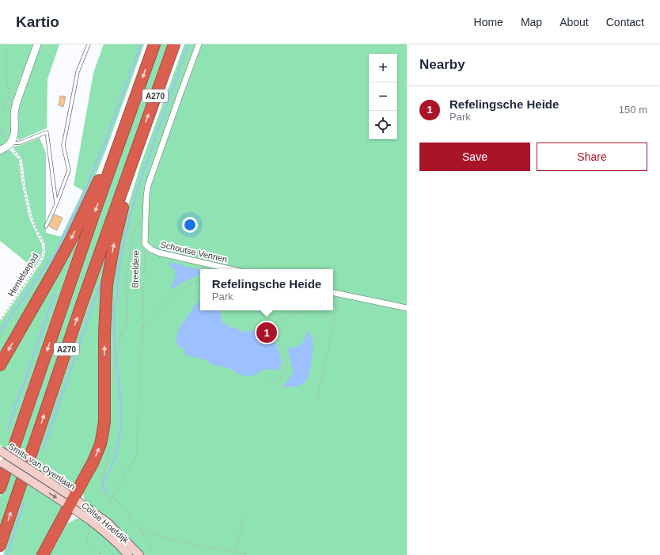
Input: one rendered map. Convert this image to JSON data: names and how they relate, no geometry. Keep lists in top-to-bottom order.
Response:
{
  "streets": {
    "highway": ["A270"],
    "main road": ["Smits van Oyenlaan", "Collse Hoefdijk"],
    "street": ["Schoutse Vennen", "Breeldere"],
    "path": ["Hemelsepad"]
  },
  "crossings": [
    ["A270", "Smits van Oyenlaan"],
    ["A270", "Collse Hoefdijk"],
    ["Schoutse Vennen", "Breeldere"],
    ["Smits van Oyenlaan", "Collse Hoefdijk"]
  ],
  "page": {
    "header": "Kartio",
    "nav": [
      "Home",
      "Map",
      "About",
      "Contact"
    ],
    "heading": "Nearby",
    "map_buttons": ["+", "−"],
    "list": [
      {
        "mark": "1",
        "name": "Refelingsche Heide",
        "note": "Park",
        "value": "150 m"
      }
    ],
    "buttons": ["Save", "Share"],
    "popup": ["Refelingsche Heide", "Park"],
    "pins": "1"
  }
}
